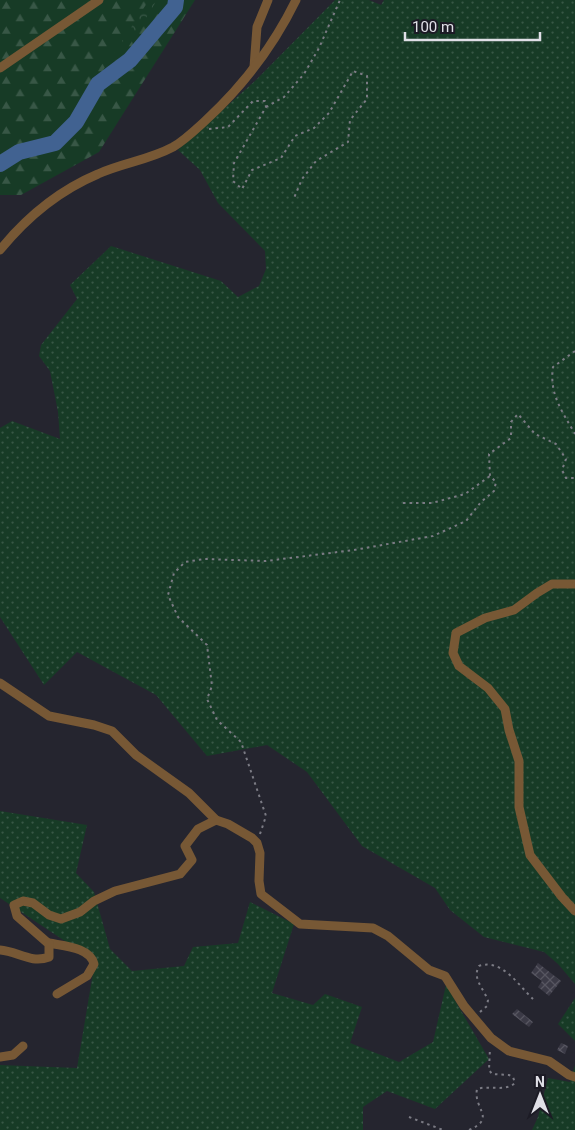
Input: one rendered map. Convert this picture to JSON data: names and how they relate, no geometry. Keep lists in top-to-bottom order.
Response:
{
  "scale_bar": "100 m",
  "north": "top"
}
